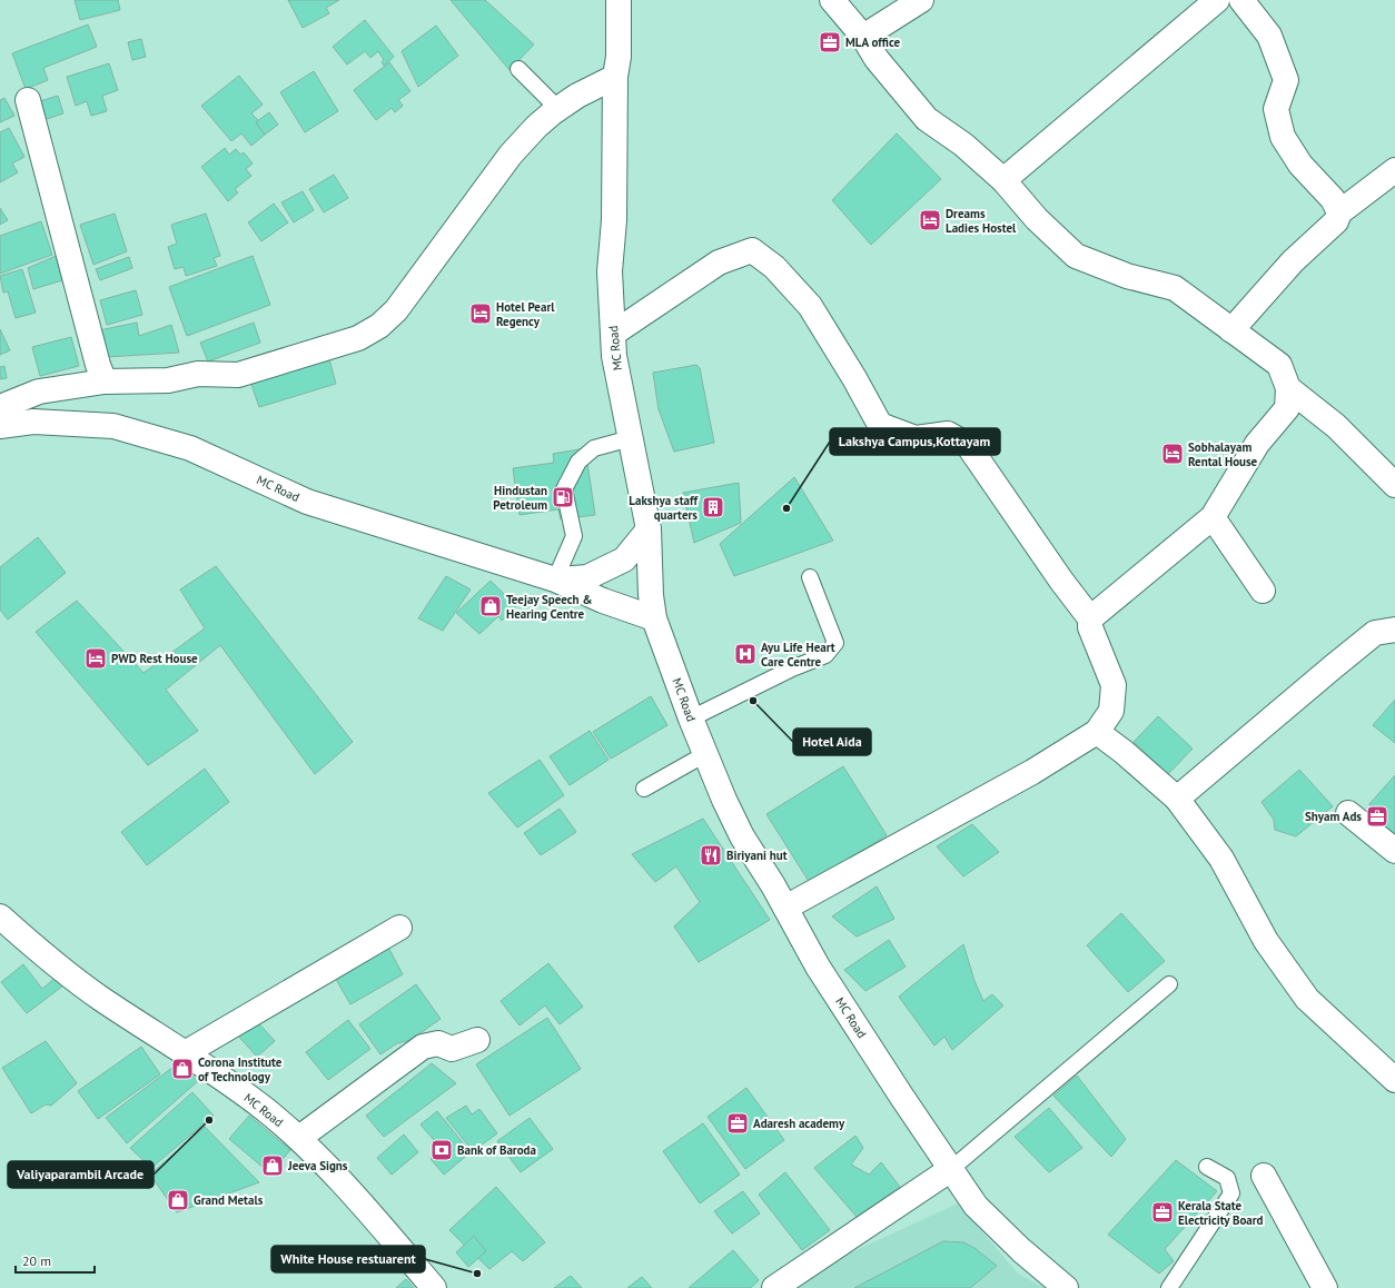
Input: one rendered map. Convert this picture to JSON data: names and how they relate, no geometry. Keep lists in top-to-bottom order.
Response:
{
  "streets": {
    "main road": ["MC Road"]
  },
  "places": {
    "office": [
      "MLA office",
      "Shyam Ads",
      "Adaresh academy",
      "Kerala State Electricity Board"
    ],
    "hotel": [
      "Dreams Ladies Hostel",
      "Hotel Pearl Regency",
      "Sobhalayam Rental House",
      "PWD Rest House"
    ],
    "fuel station": ["Hindustan Petroleum"],
    "building": ["Lakshya staff quarters"],
    "other": [
      "Lakshya Campus,Kottayam",
      "Hotel Aida",
      "Valiyaparambil Arcade",
      "White House restuarent"
    ],
    "shop": [
      "Teejay Speech & Hearing Centre",
      "Corona Institute of Technology",
      "Jeeva Signs",
      "Grand Metals"
    ],
    "hospital": ["Ayu Life Heart Care Centre"],
    "restaurant": ["Biriyani hut"],
    "bank": ["Bank of Baroda"]
  },
  "scale_bar": "20 m"
}
